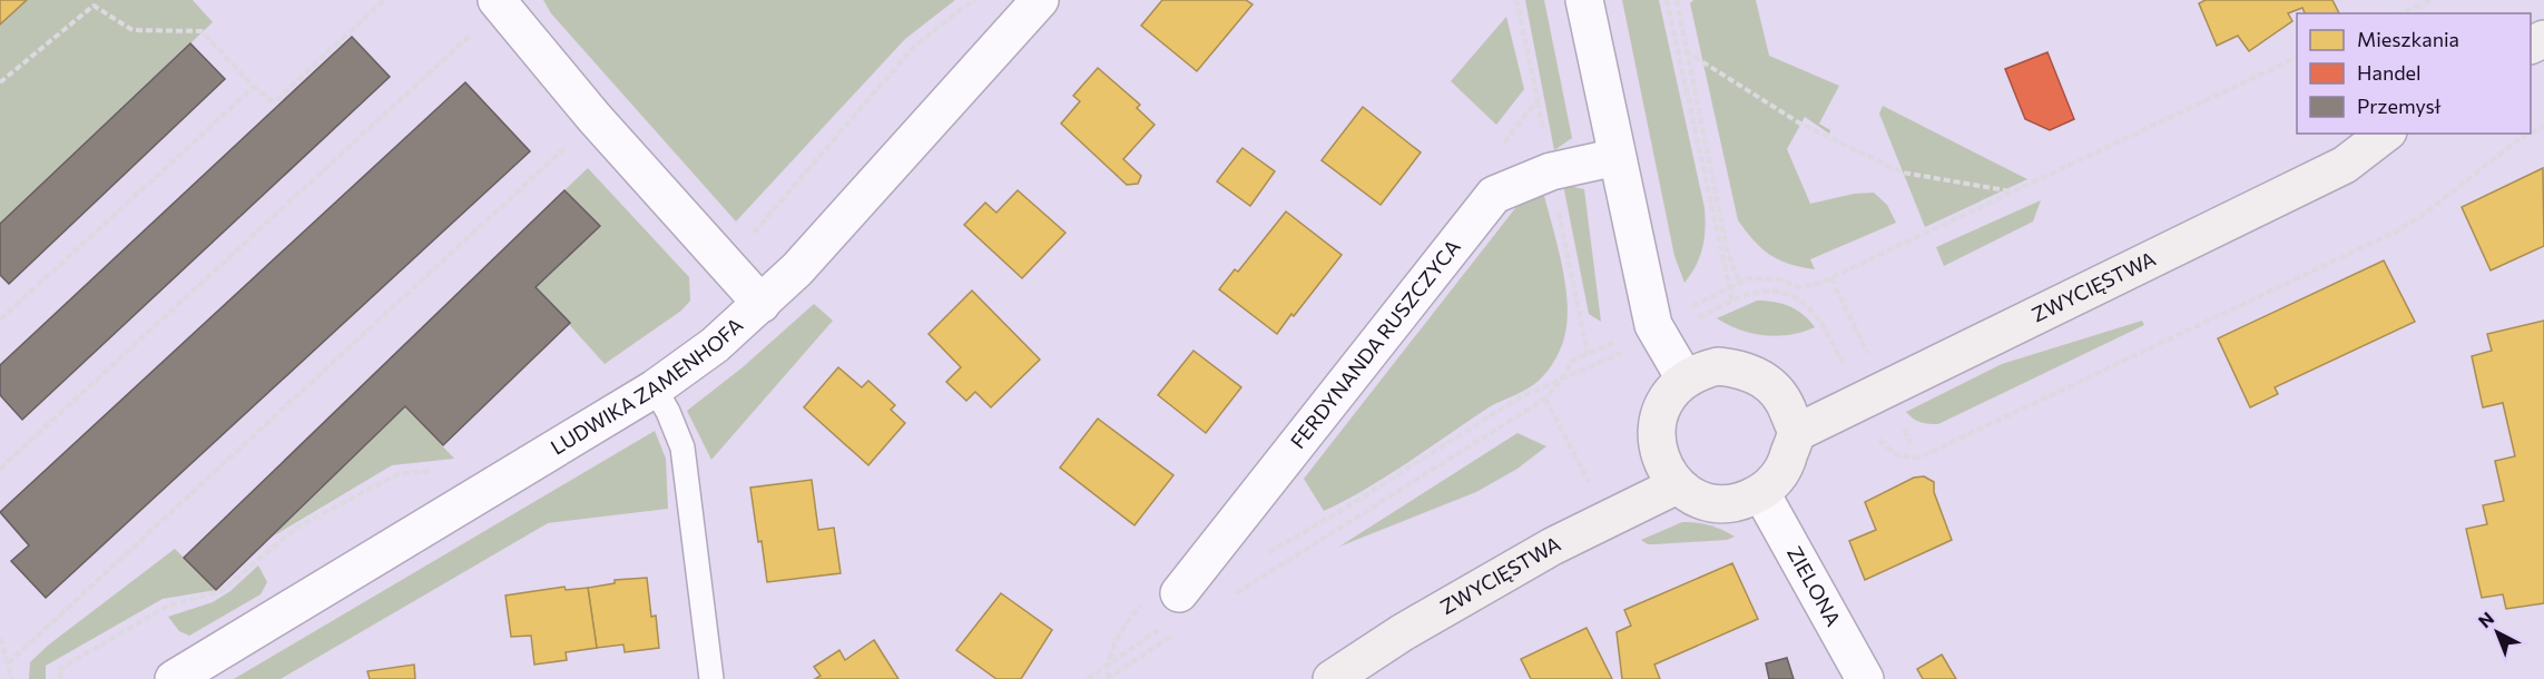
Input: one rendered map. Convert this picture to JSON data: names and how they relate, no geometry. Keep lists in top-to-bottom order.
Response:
{
  "streets": {
    "main road": ["ZWYCIĘSTWA"],
    "street": ["FERDYNANDA RUSZCZYCA", "LUDWIKA ZAMENHOFA", "ZIELONA"]
  },
  "crossings": [
    ["ZWYCIĘSTWA", "ZIELONA"]
  ],
  "legend": ["Mieszkania", "Handel", "Przemysł"],
  "north": "top left"
}
